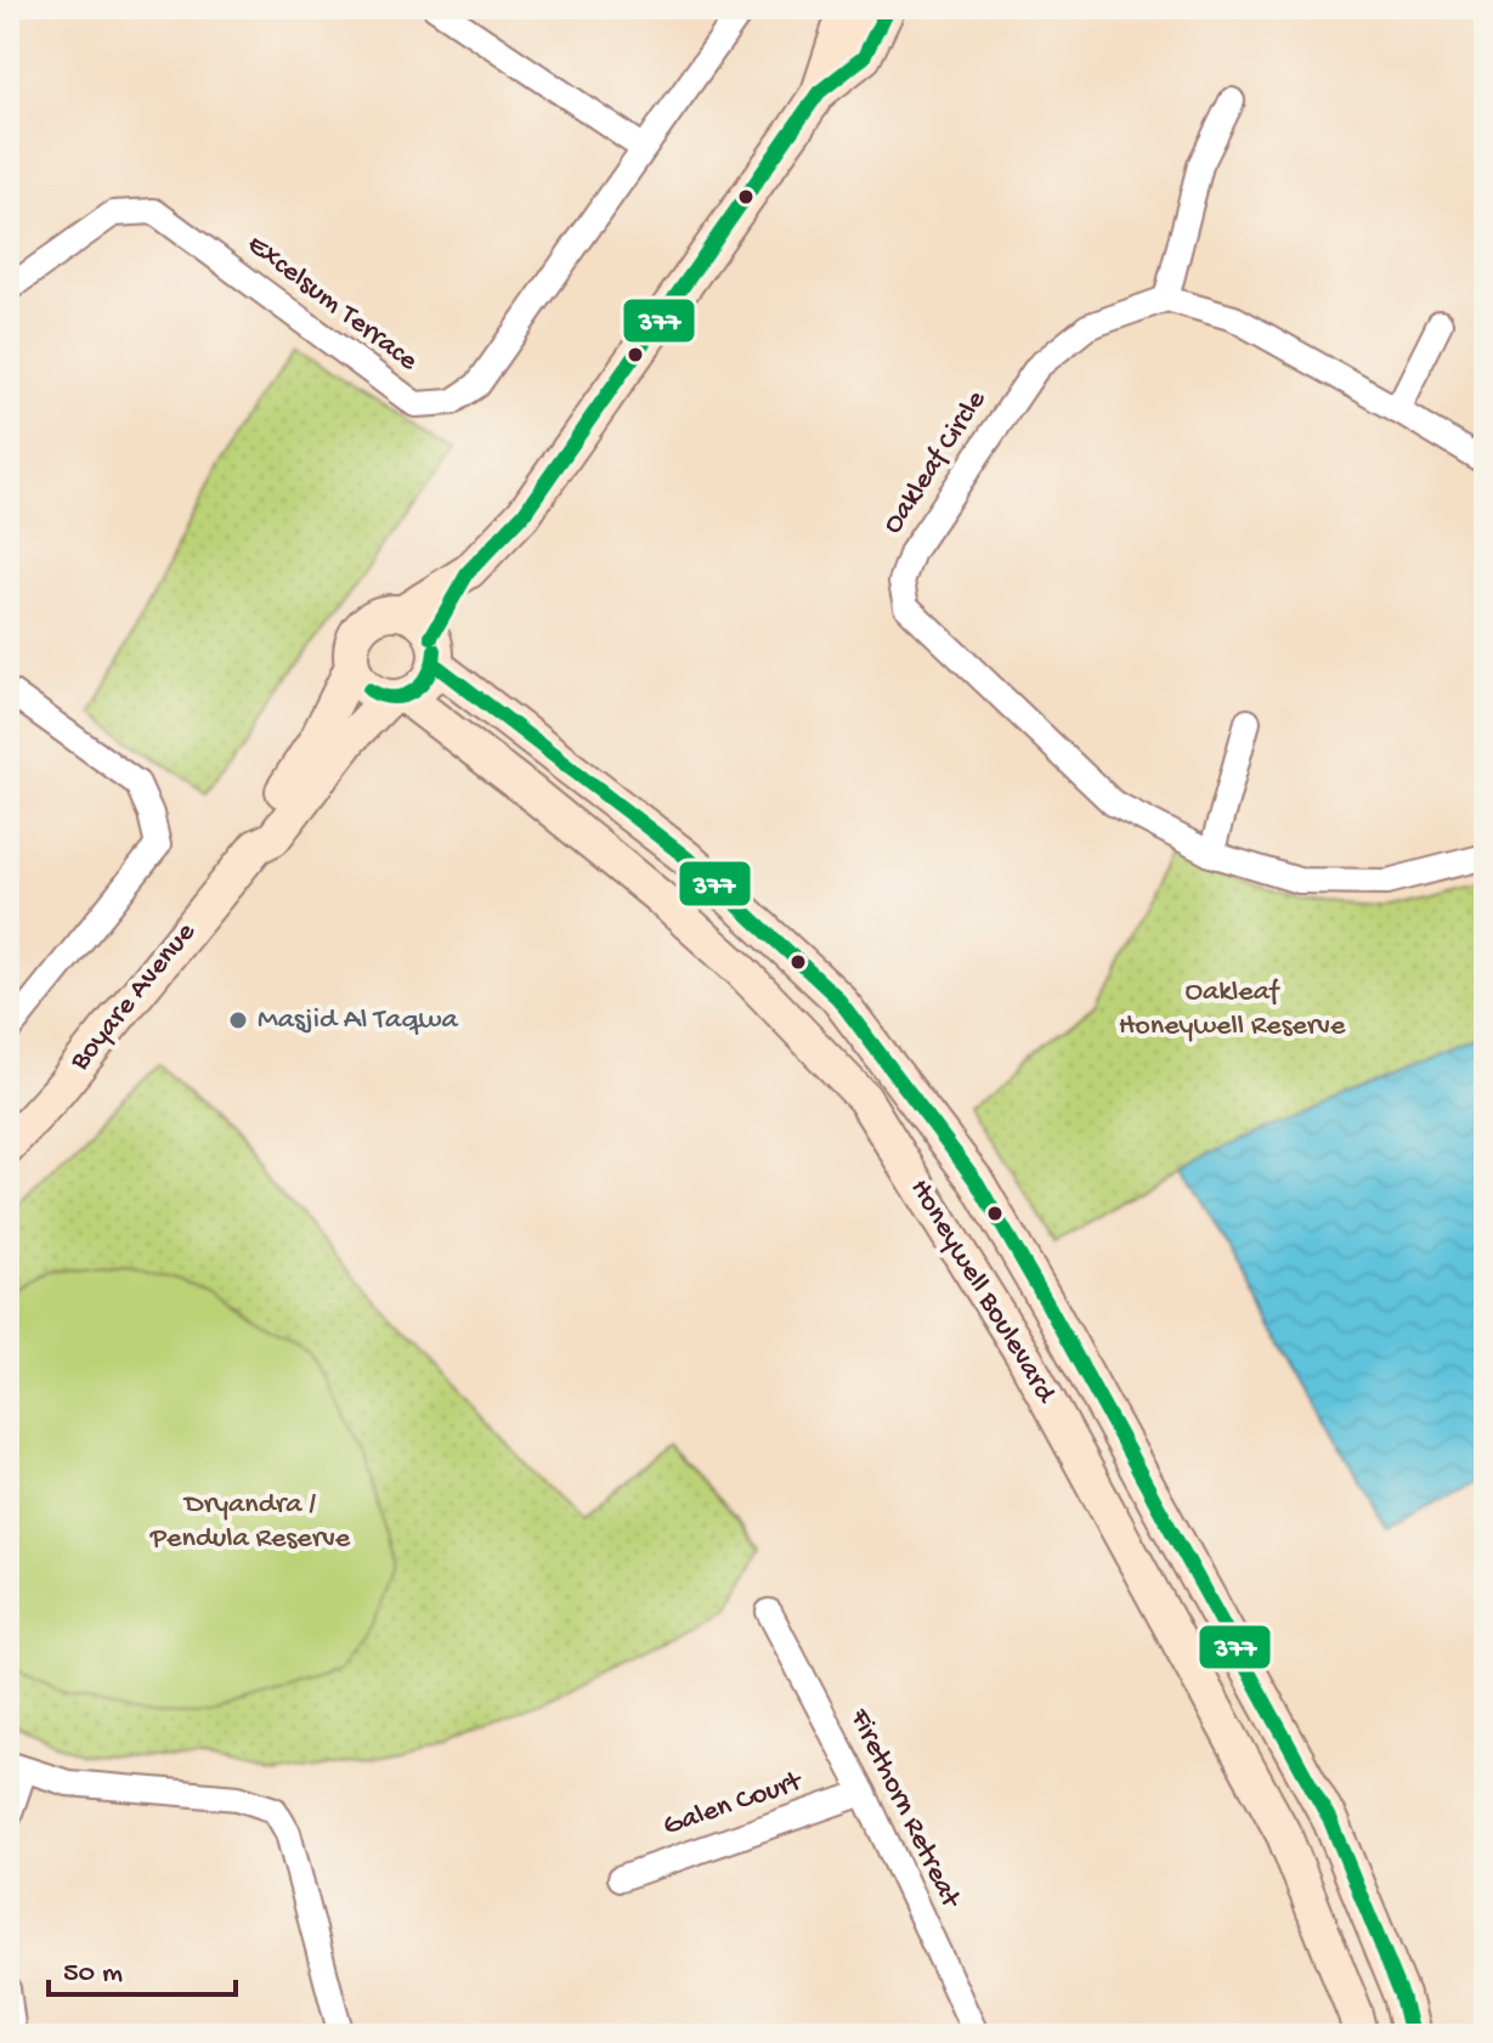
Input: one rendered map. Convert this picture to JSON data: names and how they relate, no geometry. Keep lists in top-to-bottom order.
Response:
{
  "streets": {
    "street": [
      "Excelsum Terrace",
      "Oakleaf Circle",
      "Boyare Avenue",
      "Honeywell Boulevard",
      "Galen Court",
      "Firethorn Retreat"
    ]
  },
  "crossings": [
    ["Boyare Avenue", "Honeywell Boulevard"],
    ["Galen Court", "Firethorn Retreat"]
  ],
  "parks": ["Oakleaf Honeywell Reserve", "Dryandra / Pendula Reserve"],
  "places": ["Masjid Al Taqwa"],
  "lines": ["transit line 377"],
  "scale_bar": "50 m"
}
